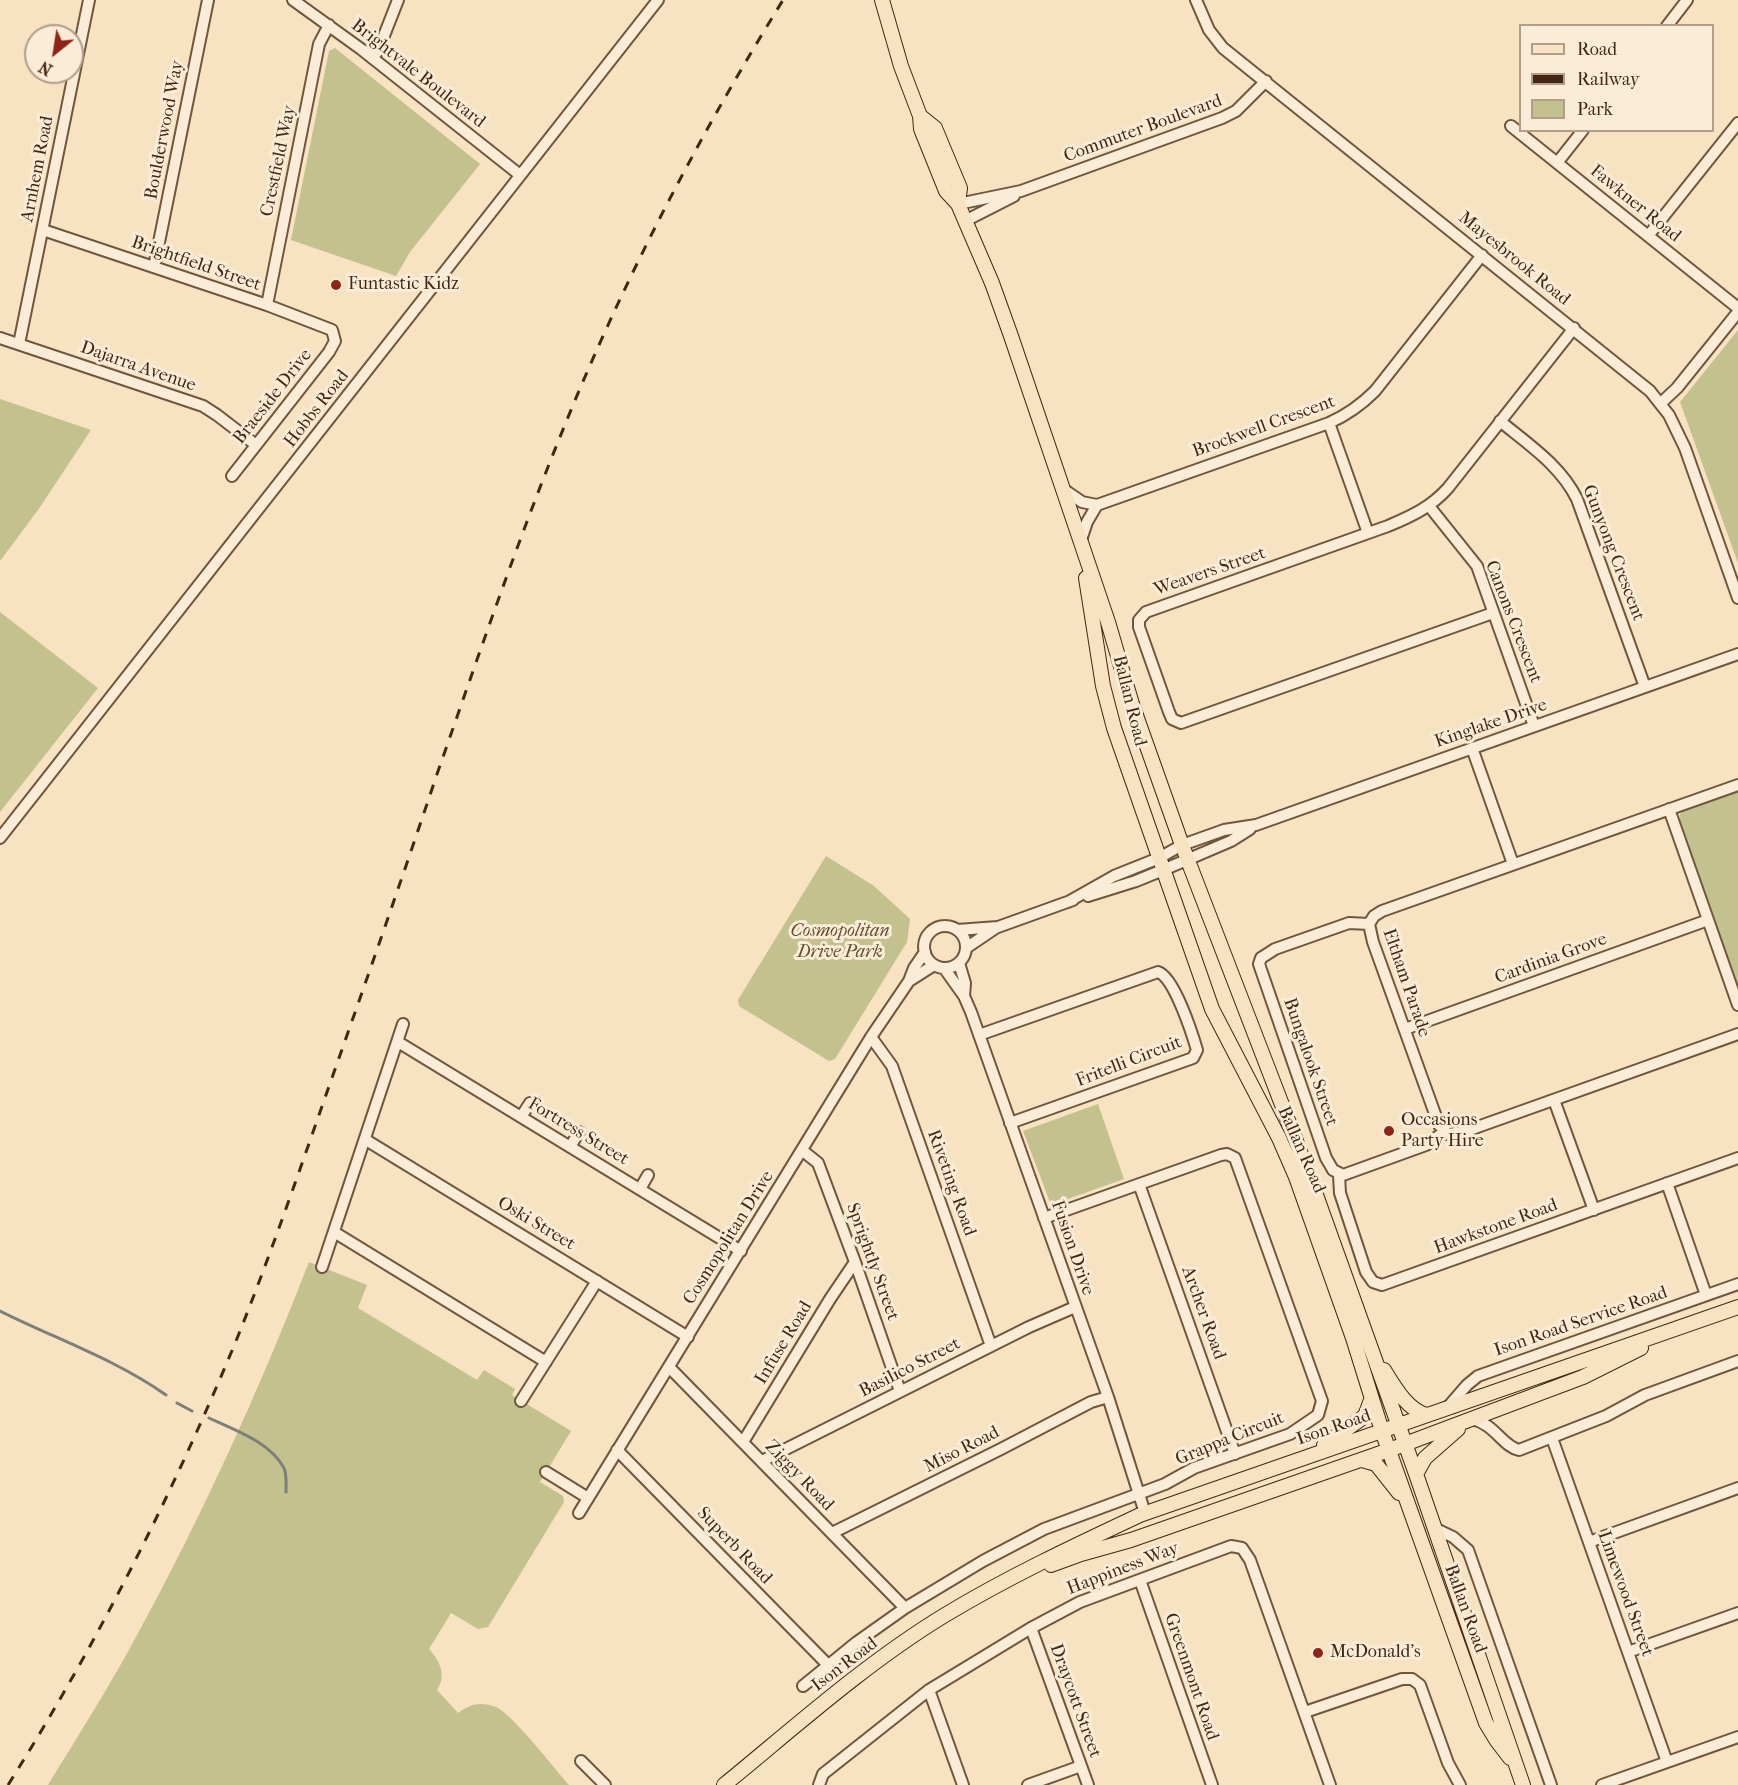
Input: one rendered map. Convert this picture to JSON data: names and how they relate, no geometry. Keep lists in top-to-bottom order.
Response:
{
  "streets": {
    "main road": ["Ballan Road", "Ison Road"],
    "street": [
      "Brightvale Boulevard",
      "Commuter Boulevard",
      "Boulderwood Way",
      "Crestfield Way",
      "Arnhem Road",
      "Fawkner Road",
      "Mayesbrook Road",
      "Brightfield Street",
      "Dajarra Avenue",
      "Braeside Drive",
      "Hobbs Road",
      "Brockwell Crescent",
      "Gunyong Crescent",
      "Weavers Street",
      "Canons Crescent",
      "Kinglake Drive",
      "Cardinia Grove",
      "Eltham Parade",
      "Fritelli Circuit",
      "Bungalook Street",
      "Fortress Street",
      "Riveting Road",
      "Oski Street",
      "Hawkstone Road",
      "Cosmopolitan Drive",
      "Fusion Drive",
      "Sprightly Street",
      "Archer Road",
      "Ison Road Service Road",
      "Infuse Road",
      "Basilico Street",
      "Grappa Circuit",
      "Miso Road",
      "Ziggy Road",
      "Superb Road",
      "Happiness Way",
      "Limewood Street",
      "Greenmont Road",
      "Draycott Street"
    ]
  },
  "crossings": [
    ["Brightvale Boulevard", "Crestfield Way"],
    ["Brightvale Boulevard", "Hobbs Road"],
    ["Commuter Boulevard", "Mayesbrook Road"],
    ["Commuter Boulevard", "Ballan Road"],
    ["Boulderwood Way", "Brightfield Street"],
    ["Crestfield Way", "Brightfield Street"],
    ["Arnhem Road", "Brightfield Street"],
    ["Arnhem Road", "Dajarra Avenue"],
    ["Mayesbrook Road", "Brockwell Crescent"],
    ["Mayesbrook Road", "Weavers Street"],
    ["Brightfield Street", "Braeside Drive"],
    ["Dajarra Avenue", "Braeside Drive"],
    ["Gunyong Crescent", "Weavers Street"],
    ["Gunyong Crescent", "Kinglake Drive"],
    ["Weavers Street", "Canons Crescent"],
    ["Canons Crescent", "Kinglake Drive"],
    ["Ballan Road", "Kinglake Drive"],
    ["Ballan Road", "Ison Road"],
    ["Cardinia Grove", "Eltham Parade"],
    ["Eltham Parade", "Bungalook Street"],
    ["Fritelli Circuit", "Fusion Drive"],
    ["Bungalook Street", "Hawkstone Road"],
    ["Fortress Street", "Cosmopolitan Drive"],
    ["Riveting Road", "Cosmopolitan Drive"],
    ["Riveting Road", "Basilico Street"],
    ["Oski Street", "Cosmopolitan Drive"],
    ["Cosmopolitan Drive", "Fusion Drive"],
    ["Cosmopolitan Drive", "Sprightly Street"],
    ["Cosmopolitan Drive", "Ziggy Road"],
    ["Cosmopolitan Drive", "Superb Road"],
    ["Fusion Drive", "Basilico Street"],
    ["Fusion Drive", "Ison Road"],
    ["Fusion Drive", "Grappa Circuit"],
    ["Fusion Drive", "Miso Road"],
    ["Sprightly Street", "Infuse Road"],
    ["Sprightly Street", "Basilico Street"],
    ["Archer Road", "Grappa Circuit"],
    ["Ison Road Service Road", "Ison Road"],
    ["Infuse Road", "Ziggy Road"],
    ["Basilico Street", "Ziggy Road"],
    ["Grappa Circuit", "Ziggy Road"],
    ["Grappa Circuit", "Superb Road"],
    ["Miso Road", "Ziggy Road"],
    ["Happiness Way", "Greenmont Road"],
    ["Happiness Way", "Draycott Street"]
  ],
  "parks": ["Cosmopolitan Drive Park"],
  "places": ["Funtastic Kidz", "Occasions Party Hire", "McDonald's"],
  "legend": ["Road", "Railway", "Park"],
  "north": "bottom left"
}
